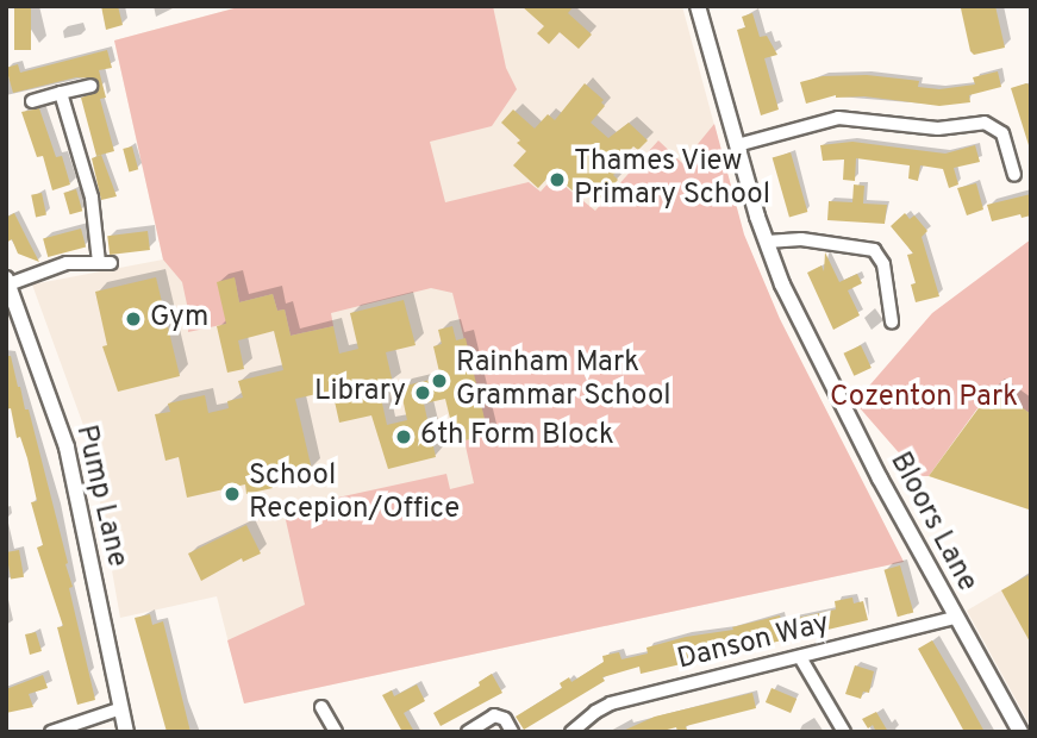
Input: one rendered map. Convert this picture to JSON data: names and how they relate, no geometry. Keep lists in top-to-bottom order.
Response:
{
  "streets": {
    "street": ["Pump Lane", "Bloors Lane", "Danson Way"]
  },
  "crossings": [
    ["Bloors Lane", "Danson Way"]
  ],
  "parks": ["Cozenton Park"],
  "places": [
    "Thames View Primary School",
    "Gym",
    "Rainham Mark Grammar School",
    "Library",
    "6th Form Block",
    "School Recepion/Office"
  ]
}
